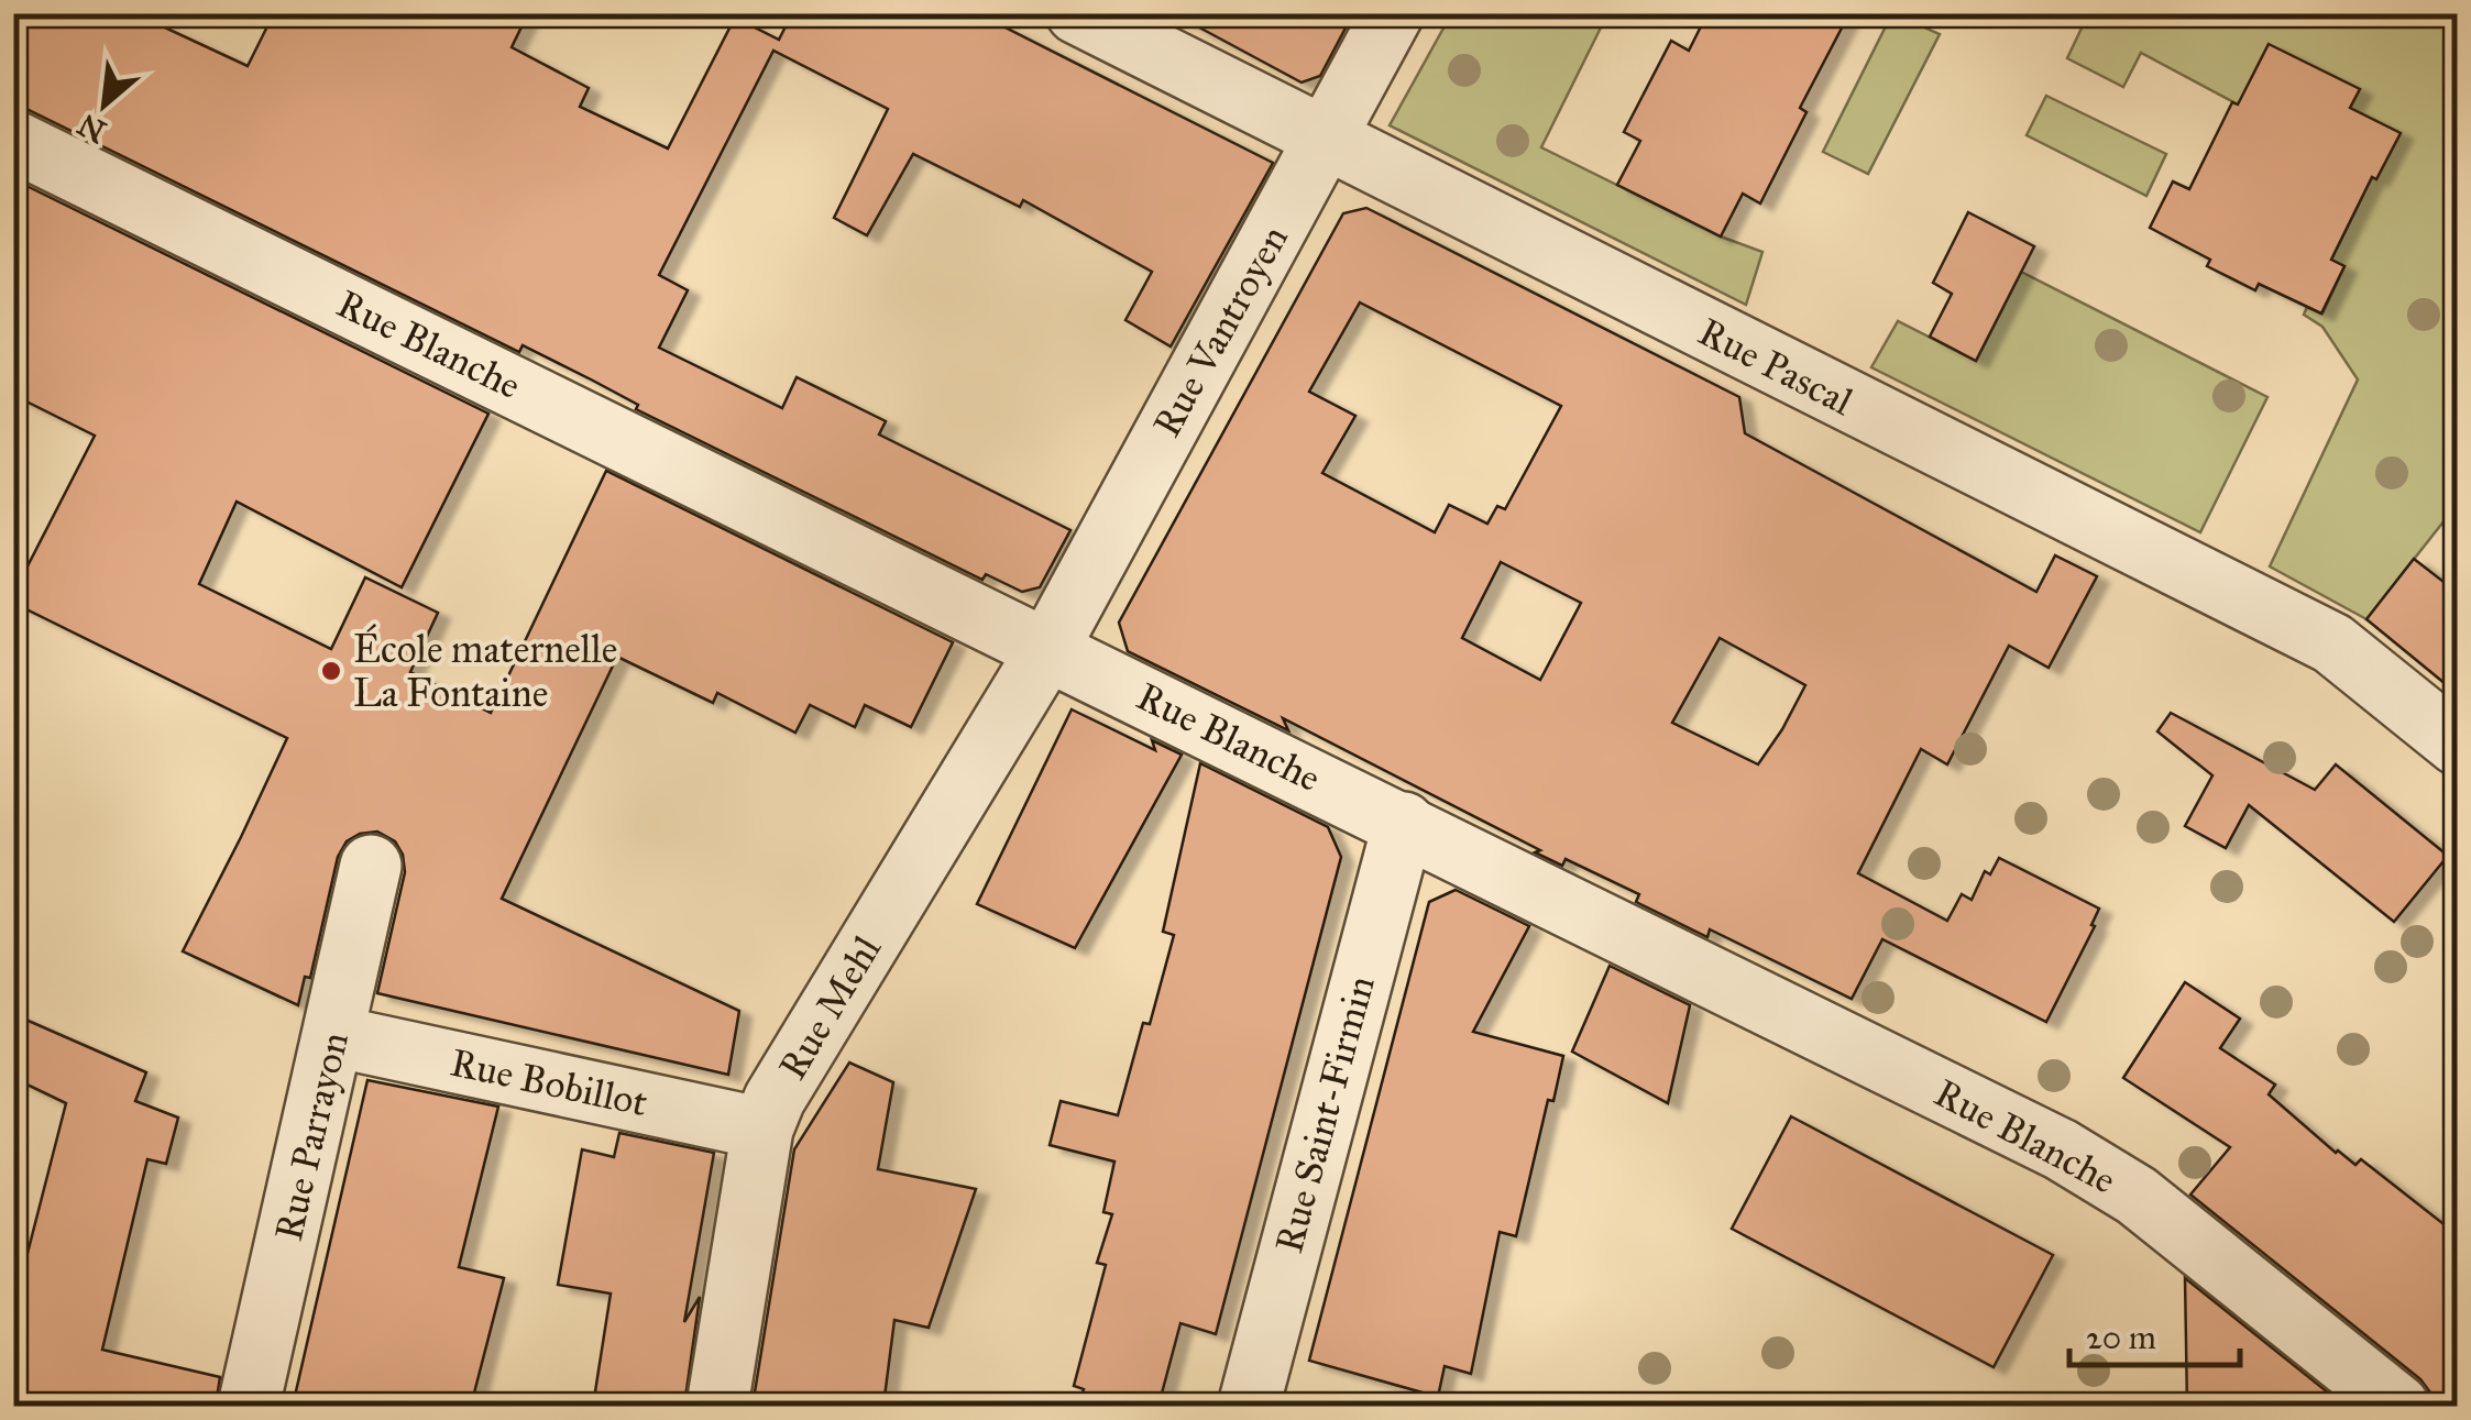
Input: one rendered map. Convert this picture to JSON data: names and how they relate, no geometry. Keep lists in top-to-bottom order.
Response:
{
  "streets": {
    "street": [
      "Rue Vantroyen",
      "Rue Blanche",
      "Rue Pascal",
      "Rue Mehl",
      "Rue Bobillot",
      "Rue Saint-Firmin",
      "Rue Parrayon"
    ]
  },
  "crossings": [
    ["Rue Vantroyen", "Rue Blanche"],
    ["Rue Vantroyen", "Rue Pascal"],
    ["Rue Vantroyen", "Rue Mehl"],
    ["Rue Blanche", "Rue Mehl"],
    ["Rue Blanche", "Rue Saint-Firmin"],
    ["Rue Mehl", "Rue Bobillot"],
    ["Rue Bobillot", "Rue Parrayon"]
  ],
  "places": ["École maternelle La Fontaine"],
  "scale_bar": "20 m",
  "north": "bottom left"
}
